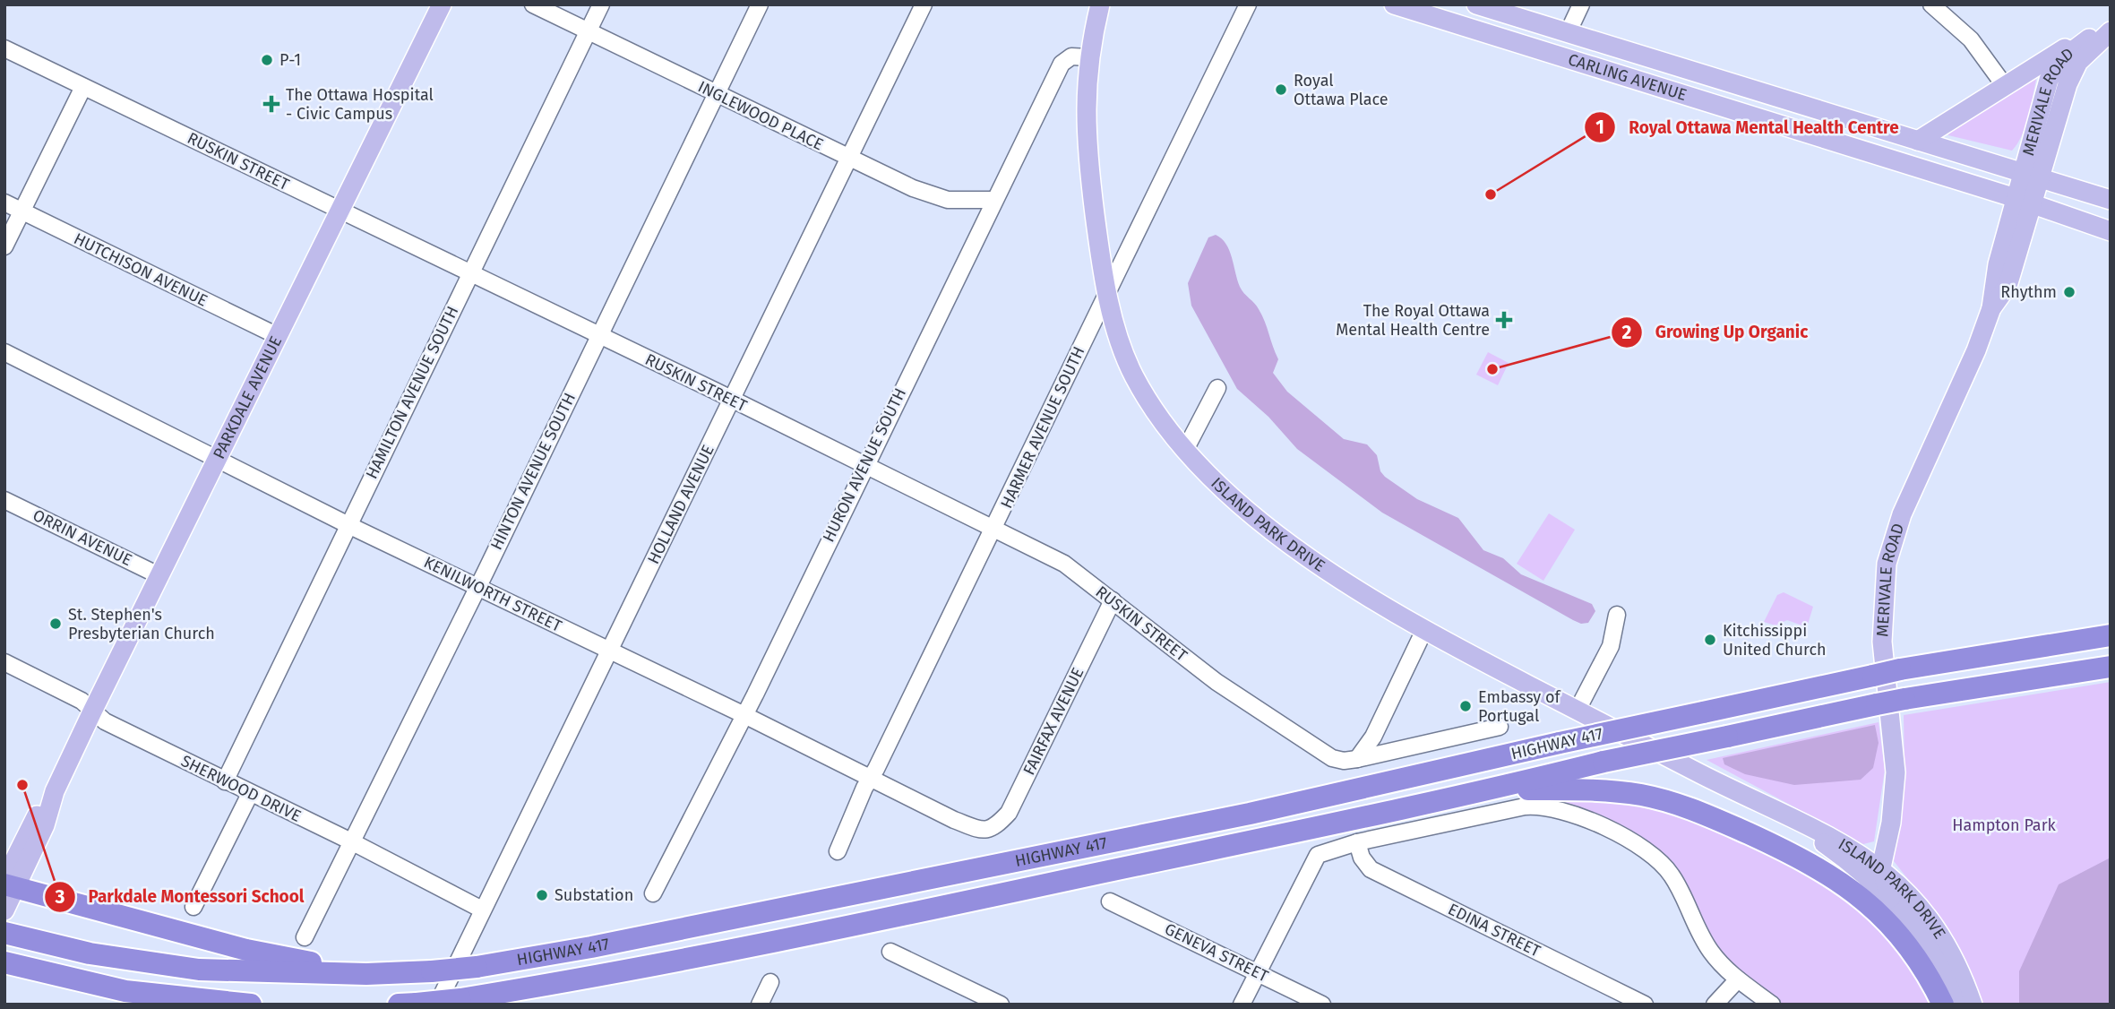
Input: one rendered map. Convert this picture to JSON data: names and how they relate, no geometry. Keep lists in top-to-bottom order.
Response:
{
  "streets": {
    "highway": ["HIGHWAY 417"],
    "main road": [
      "CARLING AVENUE",
      "MERIVALE ROAD",
      "PARKDALE AVENUE",
      "ISLAND PARK DRIVE"
    ],
    "street": [
      "INGLEWOOD PLACE",
      "RUSKIN STREET",
      "HUTCHISON AVENUE",
      "HAMILTON AVENUE SOUTH",
      "HARMER AVENUE SOUTH",
      "HURON AVENUE SOUTH",
      "HINTON AVENUE SOUTH",
      "HOLLAND AVENUE",
      "ORRIN AVENUE",
      "KENILWORTH STREET",
      "FAIRFAX AVENUE",
      "SHERWOOD DRIVE",
      "EDINA STREET",
      "GENEVA STREET"
    ]
  },
  "crossings": [
    ["CARLING AVENUE", "MERIVALE ROAD"],
    ["MERIVALE ROAD", "ISLAND PARK DRIVE"],
    ["INGLEWOOD PLACE", "HAMILTON AVENUE SOUTH"],
    ["INGLEWOOD PLACE", "HURON AVENUE SOUTH"],
    ["INGLEWOOD PLACE", "HINTON AVENUE SOUTH"],
    ["INGLEWOOD PLACE", "HOLLAND AVENUE"],
    ["RUSKIN STREET", "HAMILTON AVENUE SOUTH"],
    ["RUSKIN STREET", "PARKDALE AVENUE"],
    ["RUSKIN STREET", "HARMER AVENUE SOUTH"],
    ["RUSKIN STREET", "HURON AVENUE SOUTH"],
    ["RUSKIN STREET", "HINTON AVENUE SOUTH"],
    ["RUSKIN STREET", "HOLLAND AVENUE"],
    ["RUSKIN STREET", "FAIRFAX AVENUE"],
    ["HUTCHISON AVENUE", "PARKDALE AVENUE"],
    ["HAMILTON AVENUE SOUTH", "KENILWORTH STREET"],
    ["HAMILTON AVENUE SOUTH", "SHERWOOD DRIVE"],
    ["PARKDALE AVENUE", "ORRIN AVENUE"],
    ["PARKDALE AVENUE", "KENILWORTH STREET"],
    ["PARKDALE AVENUE", "SHERWOOD DRIVE"],
    ["HARMER AVENUE SOUTH", "ISLAND PARK DRIVE"],
    ["HARMER AVENUE SOUTH", "KENILWORTH STREET"],
    ["HURON AVENUE SOUTH", "ISLAND PARK DRIVE"],
    ["HURON AVENUE SOUTH", "KENILWORTH STREET"],
    ["HINTON AVENUE SOUTH", "KENILWORTH STREET"],
    ["HINTON AVENUE SOUTH", "SHERWOOD DRIVE"],
    ["HOLLAND AVENUE", "KENILWORTH STREET"],
    ["HOLLAND AVENUE", "SHERWOOD DRIVE"],
    ["KENILWORTH STREET", "FAIRFAX AVENUE"]
  ],
  "parks": ["Hampton Park"],
  "places": {
    "other": [
      "P-1",
      "Royal Ottawa Place",
      "Royal Ottawa Mental Health Centre",
      "Rhythm",
      "Growing Up Organic",
      "St. Stephen's Presbyterian Church",
      "Kitchissippi United Church",
      "Embassy of Portugal",
      "Parkdale Montessori School",
      "Substation"
    ],
    "health": ["The Ottawa Hospital - Civic Campus", "The Royal Ottawa Mental Health Centre"]
  }
}
